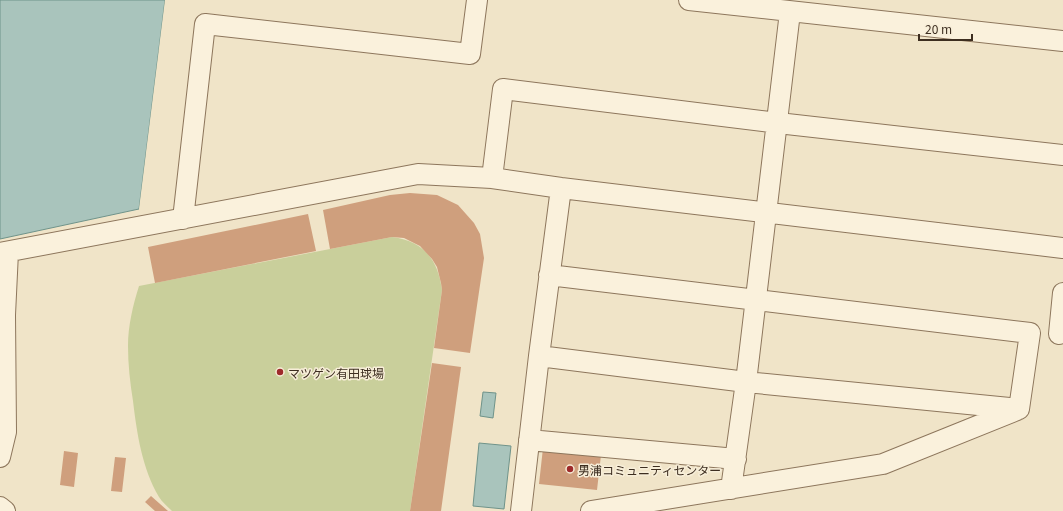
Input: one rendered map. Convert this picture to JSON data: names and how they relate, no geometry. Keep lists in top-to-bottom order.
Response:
{
  "places": ["マツゲン有田球場", "男浦コミュニティセンター"],
  "scale_bar": "20 m"
}
